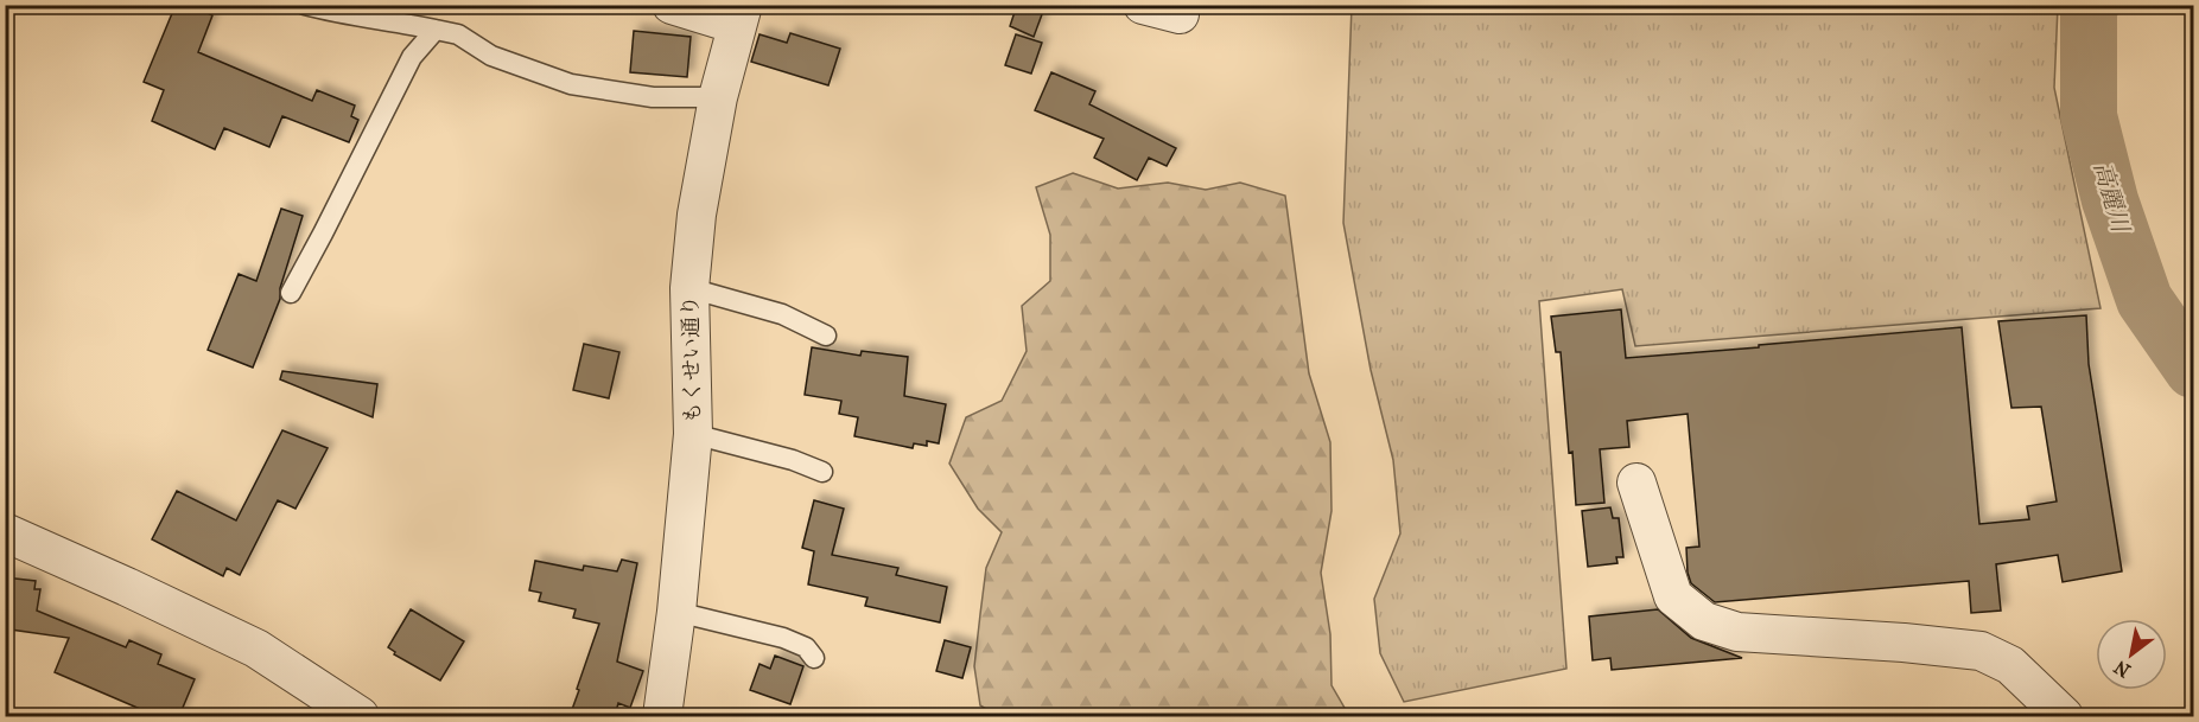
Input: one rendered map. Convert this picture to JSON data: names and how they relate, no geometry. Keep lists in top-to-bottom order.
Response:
{
  "streets": {
    "street": ["もくせい通り"]
  },
  "water": ["高麗川"],
  "north": "bottom left"
}
